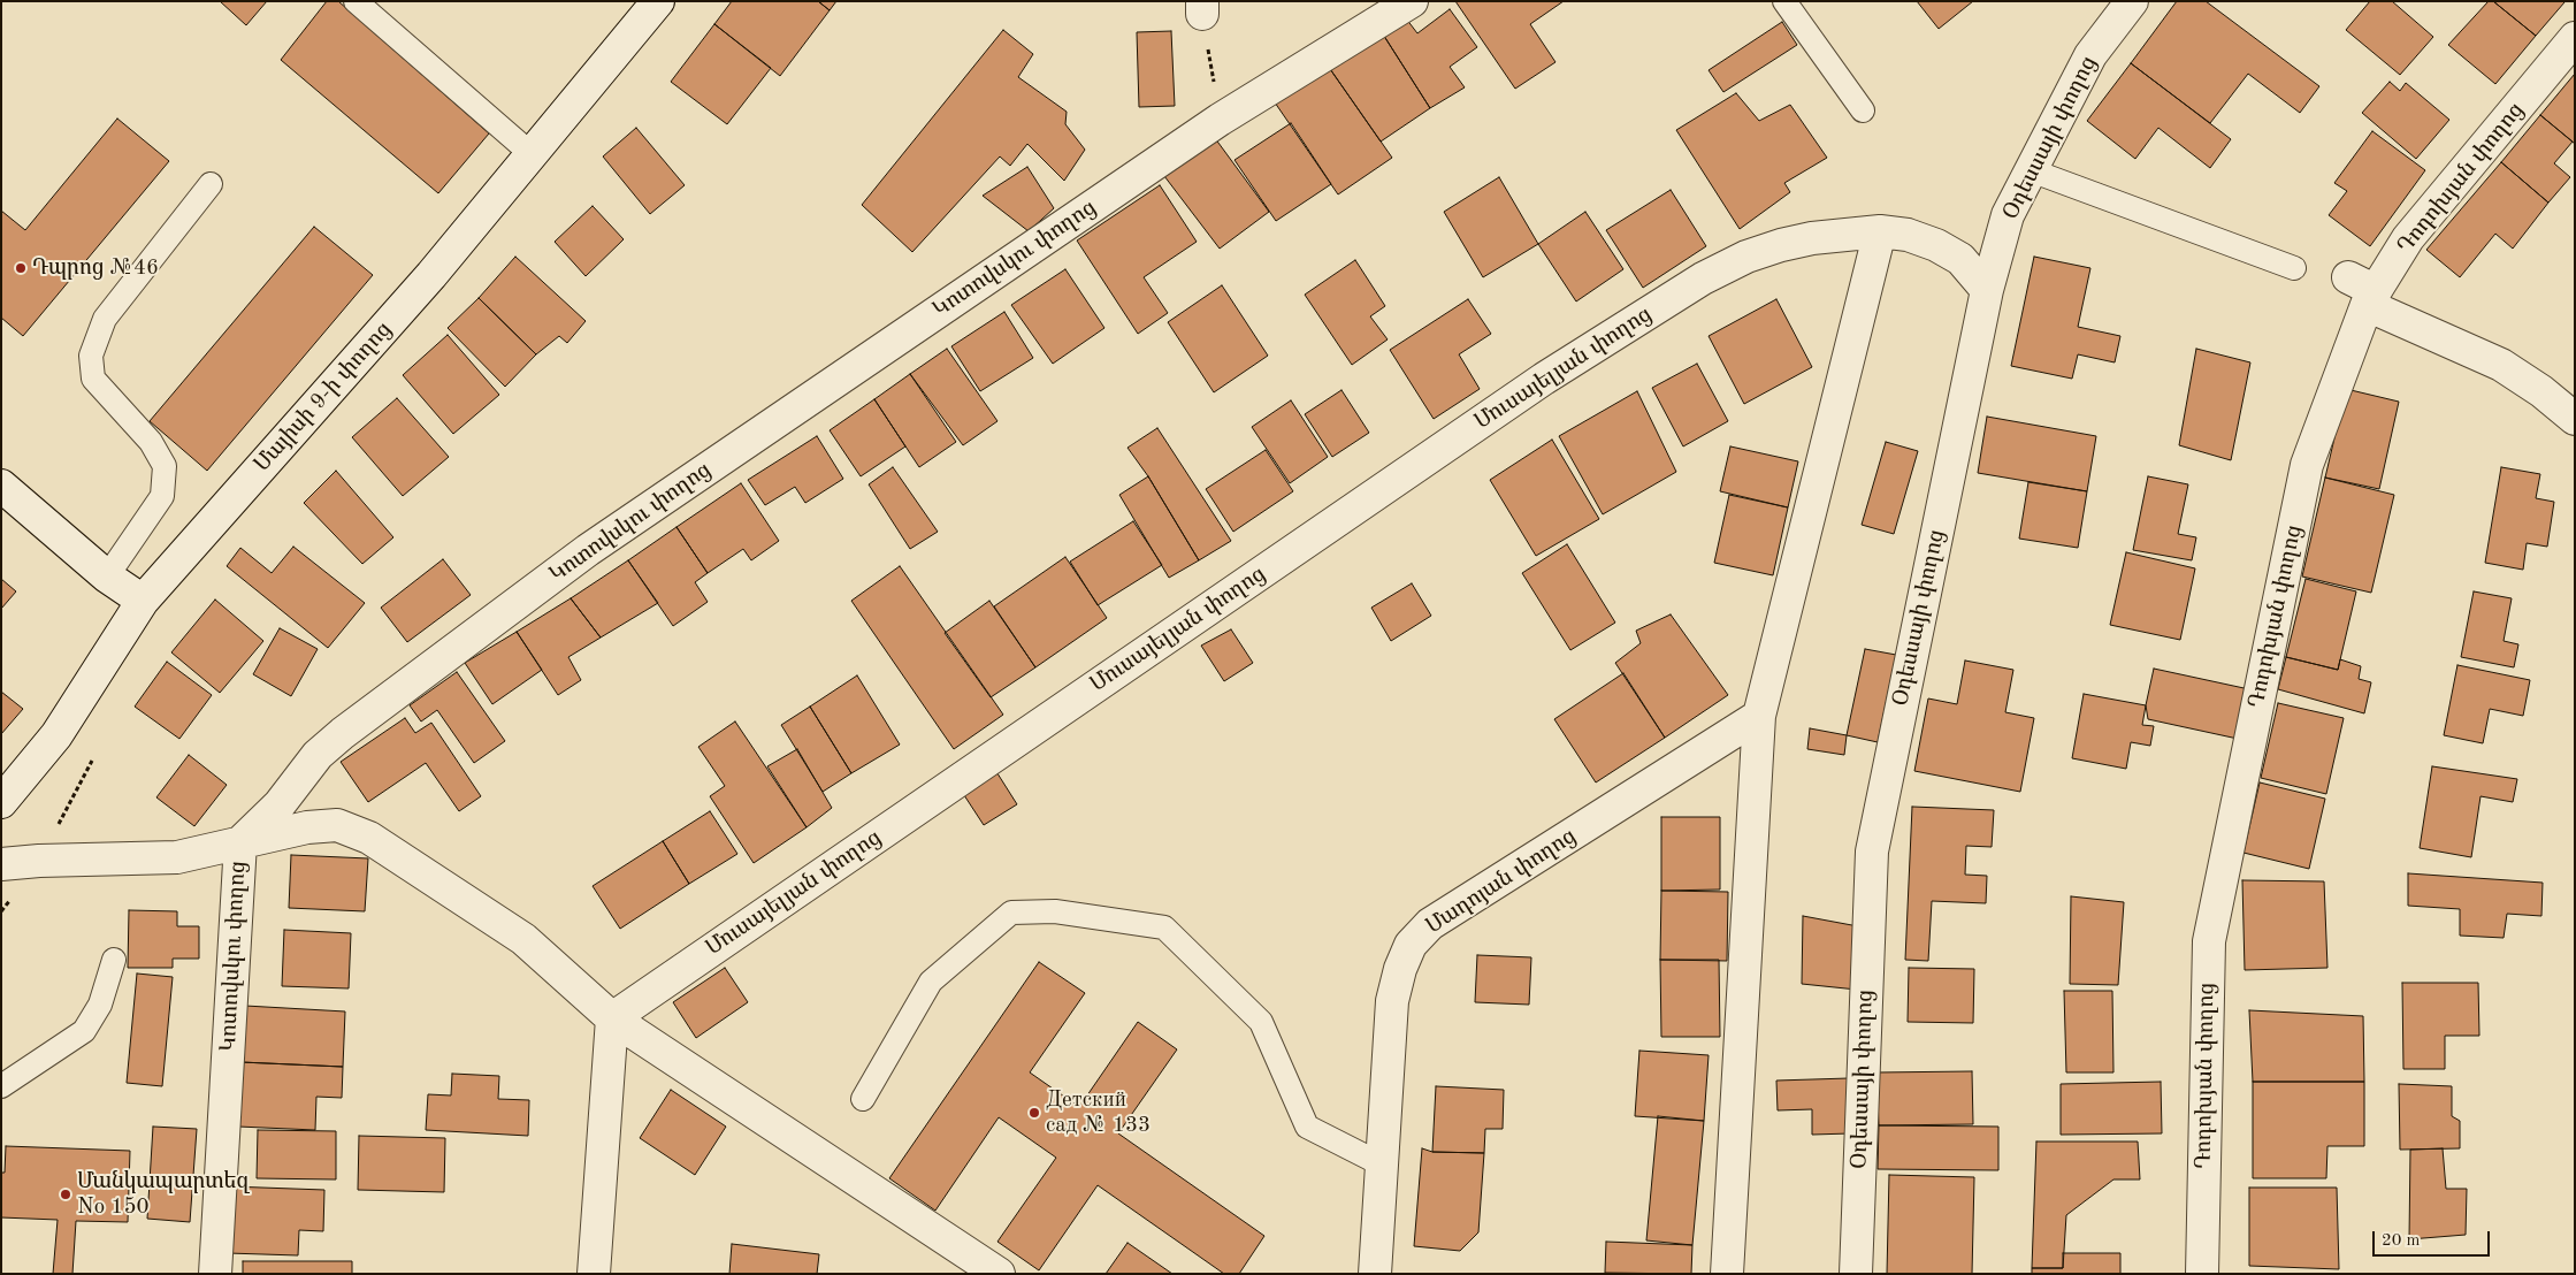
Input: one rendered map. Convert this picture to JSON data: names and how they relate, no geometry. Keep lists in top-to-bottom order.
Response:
{
  "streets": {
    "street": [
      "Օդեսսայի փողոց",
      "Դոդոխյան փողոց",
      "Կոտովսկու փողոց",
      "Մուսայելյան փողոց",
      "Մայիսի 9-ի փողոց",
      "Մադոյան փողոց"
    ]
  },
  "crossings": [
    ["Օդեսսայի փողոց", "Մուսայելյան փողոց"]
  ],
  "places": ["Դպրոց №46", "Детский сад № 133", "Մանկապարտեզ No 150"],
  "scale_bar": "20 m"
}
